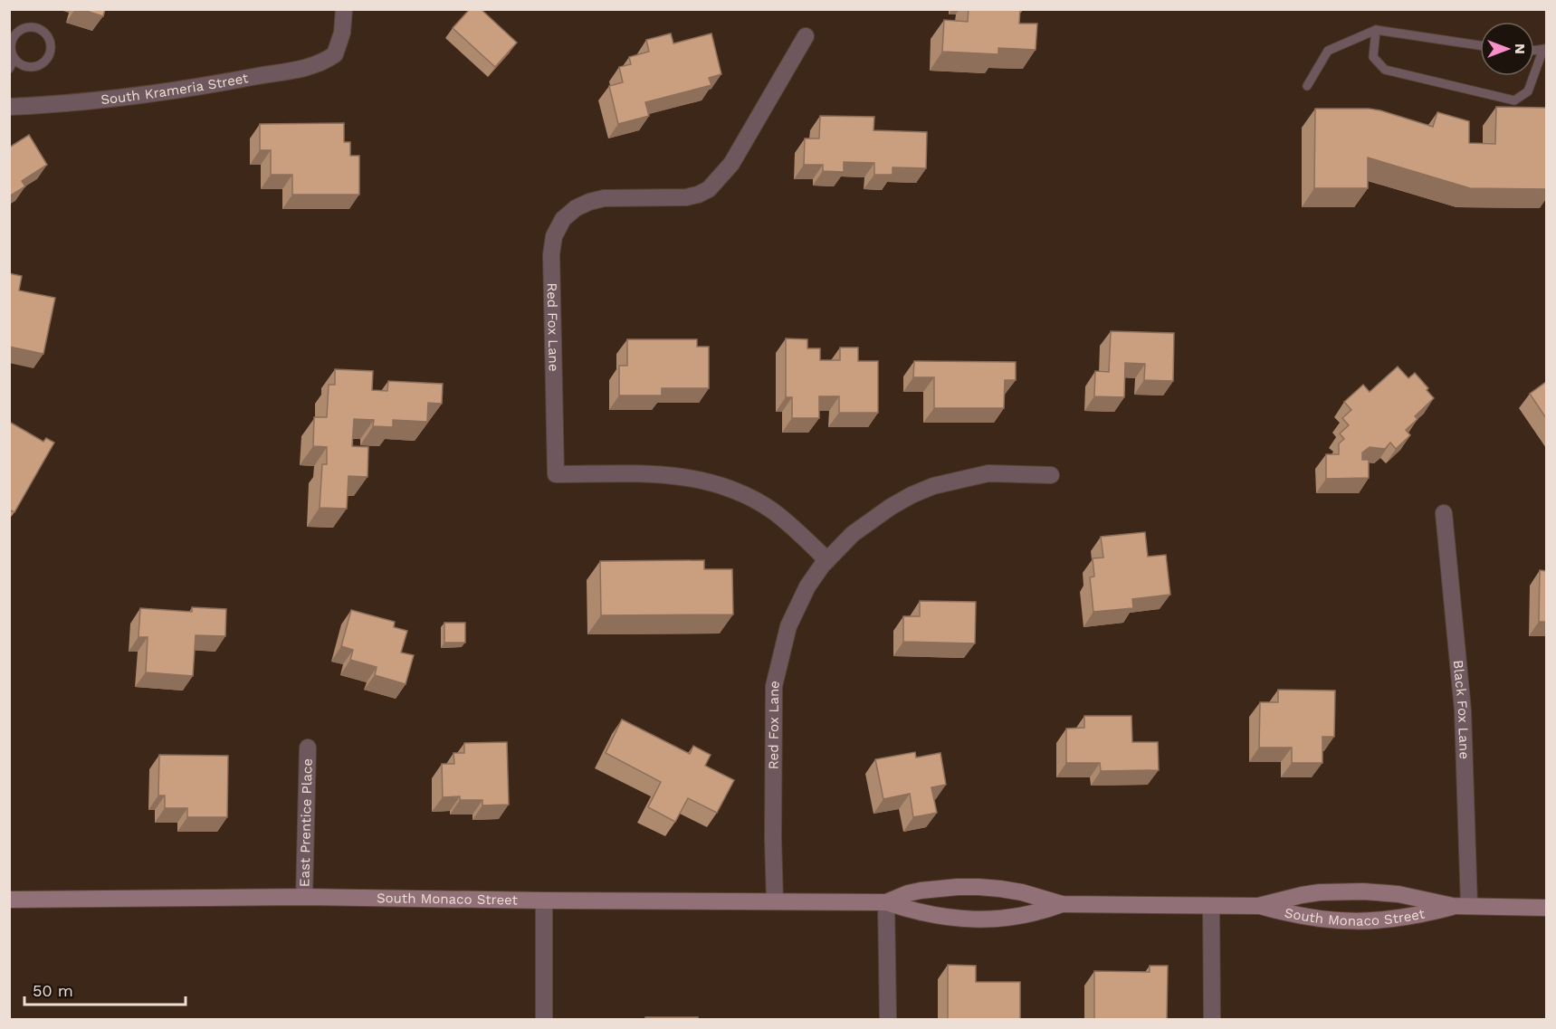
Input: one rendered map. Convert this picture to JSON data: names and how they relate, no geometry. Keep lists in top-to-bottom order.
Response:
{
  "streets": {
    "street": [
      "South Krameria Street",
      "Red Fox Lane",
      "Black Fox Lane",
      "East Prentice Place",
      "South Monaco Street"
    ]
  },
  "crossings": [
    ["Red Fox Lane", "South Monaco Street"],
    ["Black Fox Lane", "South Monaco Street"],
    ["East Prentice Place", "South Monaco Street"]
  ],
  "scale_bar": "50 m",
  "north": "right"
}
